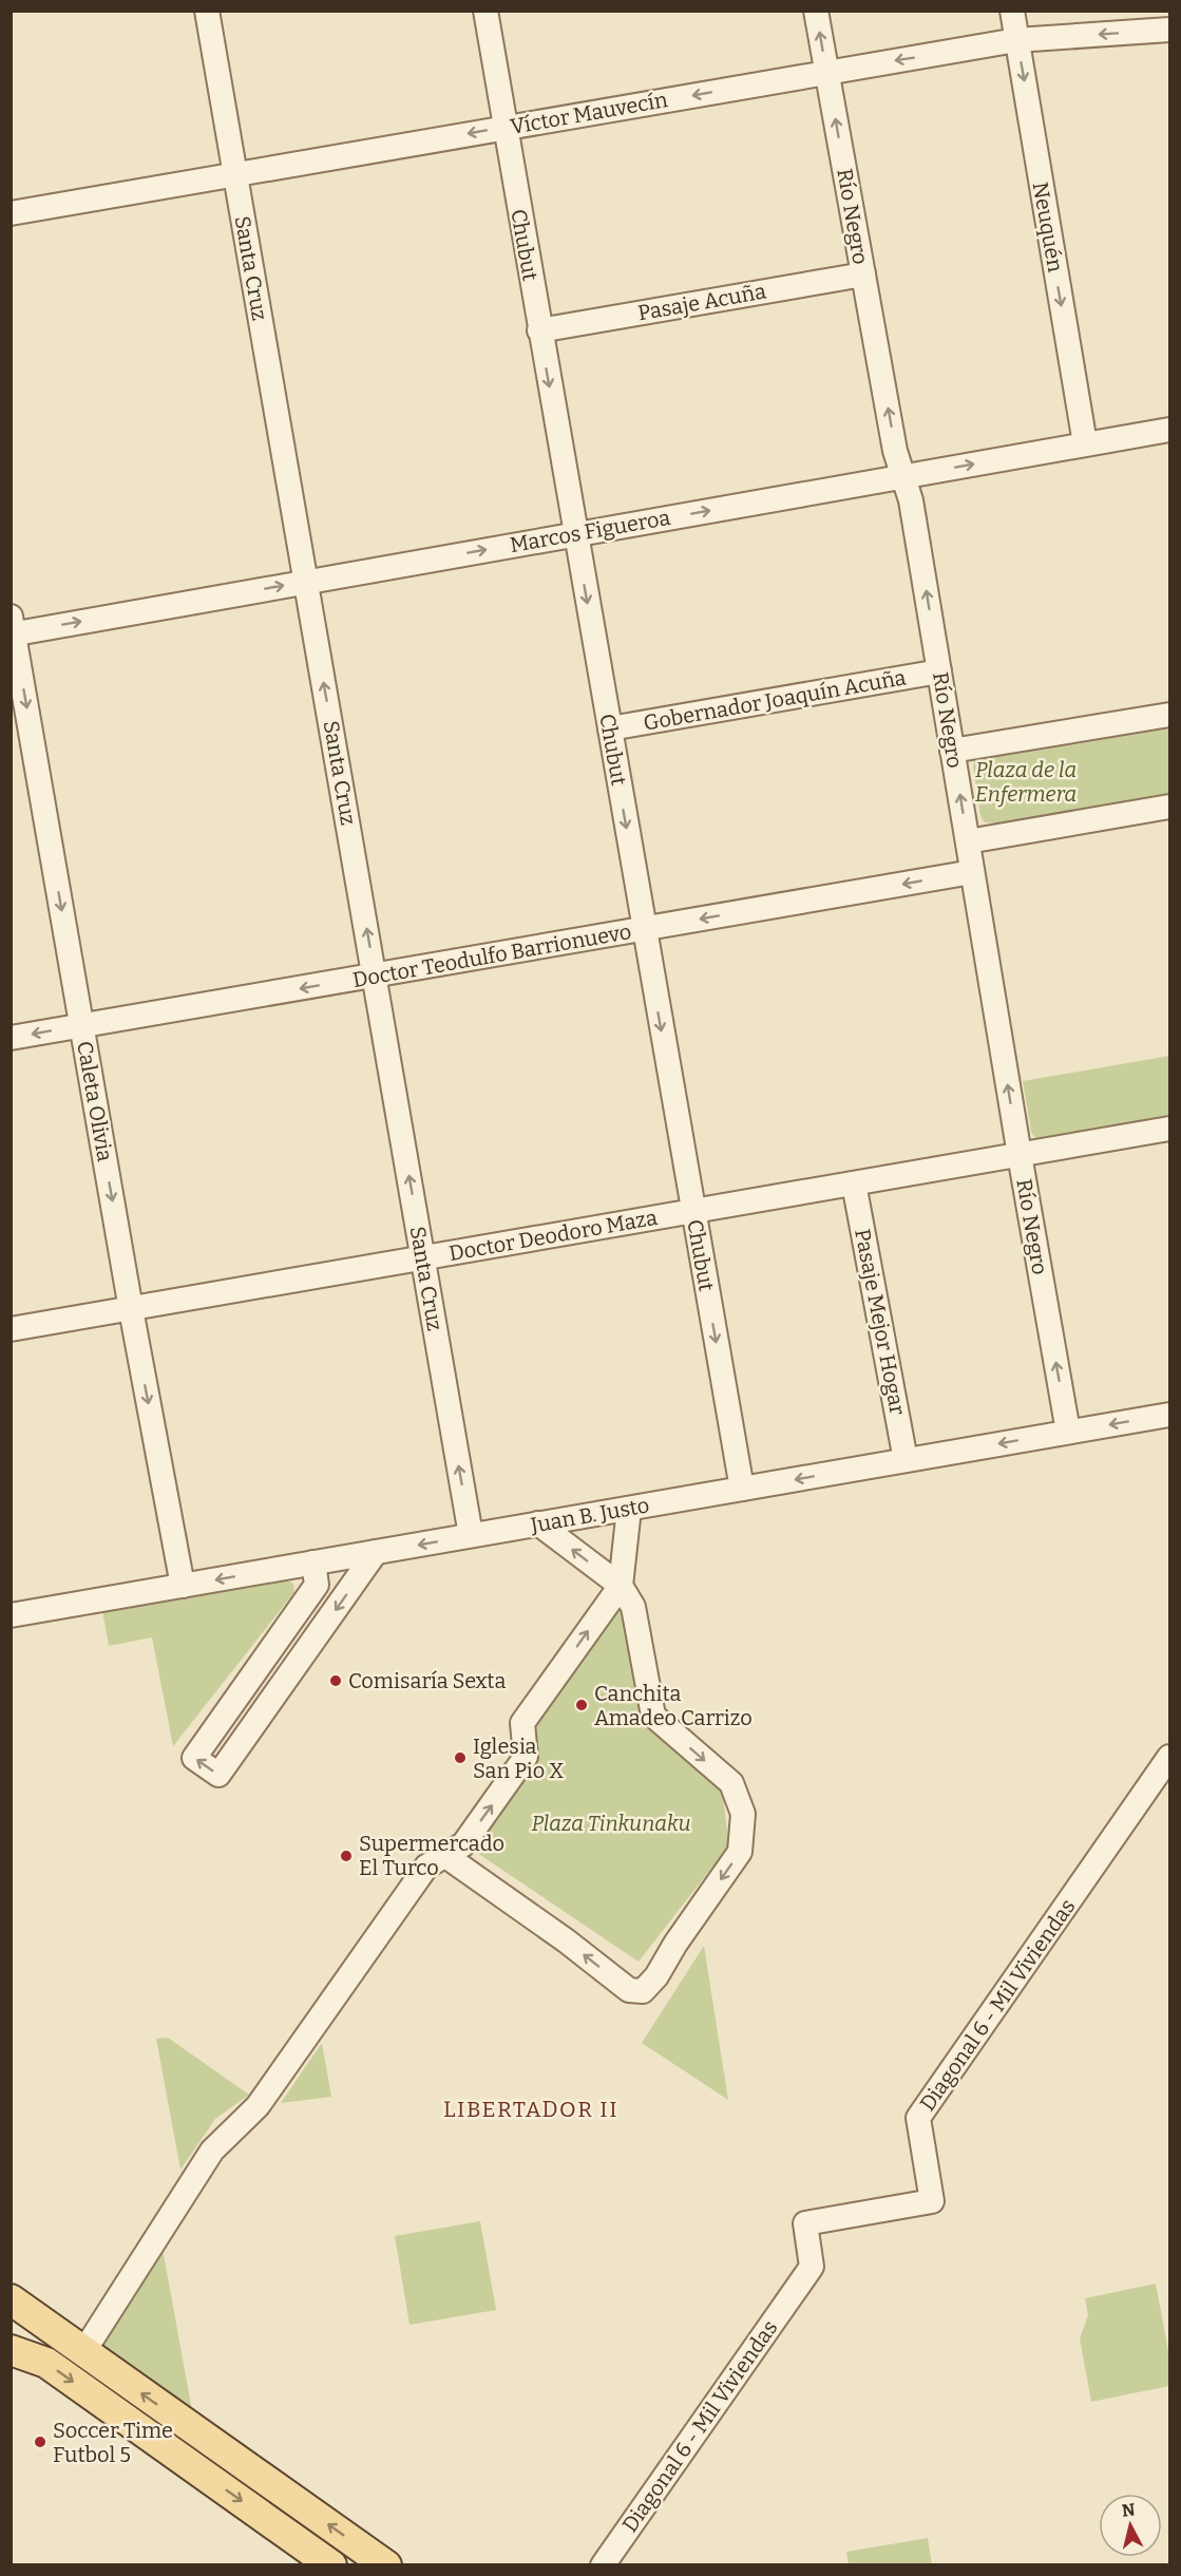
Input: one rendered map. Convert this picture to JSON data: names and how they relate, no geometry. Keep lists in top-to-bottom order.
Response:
{
  "streets": {
    "street": [
      "Víctor Mauvecín",
      "Río Negro",
      "Neuquén",
      "Chubut",
      "Santa Cruz",
      "Pasaje Acuña",
      "Marcos Figueroa",
      "Gobernador Joaquín Acuña",
      "Doctor Teodulfo Barrionuevo",
      "Caleta Olivia",
      "Doctor Deodoro Maza",
      "Pasaje Mejor Hogar",
      "Juan B. Justo",
      "Diagonal 6 - Mil Viviendas"
    ]
  },
  "crossings": [
    ["Víctor Mauvecín", "Río Negro"],
    ["Víctor Mauvecín", "Neuquén"],
    ["Víctor Mauvecín", "Chubut"],
    ["Víctor Mauvecín", "Santa Cruz"],
    ["Río Negro", "Pasaje Acuña"],
    ["Río Negro", "Marcos Figueroa"],
    ["Río Negro", "Gobernador Joaquín Acuña"],
    ["Río Negro", "Doctor Teodulfo Barrionuevo"],
    ["Río Negro", "Doctor Deodoro Maza"],
    ["Río Negro", "Juan B. Justo"],
    ["Neuquén", "Marcos Figueroa"],
    ["Chubut", "Pasaje Acuña"],
    ["Chubut", "Marcos Figueroa"],
    ["Chubut", "Gobernador Joaquín Acuña"],
    ["Chubut", "Doctor Teodulfo Barrionuevo"],
    ["Chubut", "Doctor Deodoro Maza"],
    ["Chubut", "Juan B. Justo"],
    ["Santa Cruz", "Marcos Figueroa"],
    ["Santa Cruz", "Doctor Teodulfo Barrionuevo"],
    ["Santa Cruz", "Doctor Deodoro Maza"],
    ["Santa Cruz", "Juan B. Justo"],
    ["Marcos Figueroa", "Caleta Olivia"],
    ["Doctor Teodulfo Barrionuevo", "Caleta Olivia"],
    ["Caleta Olivia", "Doctor Deodoro Maza"],
    ["Caleta Olivia", "Juan B. Justo"],
    ["Doctor Deodoro Maza", "Pasaje Mejor Hogar"],
    ["Pasaje Mejor Hogar", "Juan B. Justo"]
  ],
  "one_way": [
    "Víctor Mauvecín",
    "Río Negro",
    "Neuquén",
    "Chubut",
    "Santa Cruz",
    "Marcos Figueroa",
    "Doctor Teodulfo Barrionuevo",
    "Caleta Olivia",
    "Juan B. Justo"
  ],
  "districts": ["LIBERTADOR II"],
  "parks": ["Plaza de la Enfermera", "Plaza Tinkunaku"],
  "places": [
    "Comisaría Sexta",
    "Canchita Amadeo Carrizo",
    "Iglesia San Pio X",
    "Supermercado El Turco",
    "Soccer Time Futbol 5"
  ],
  "north": "top"
}
